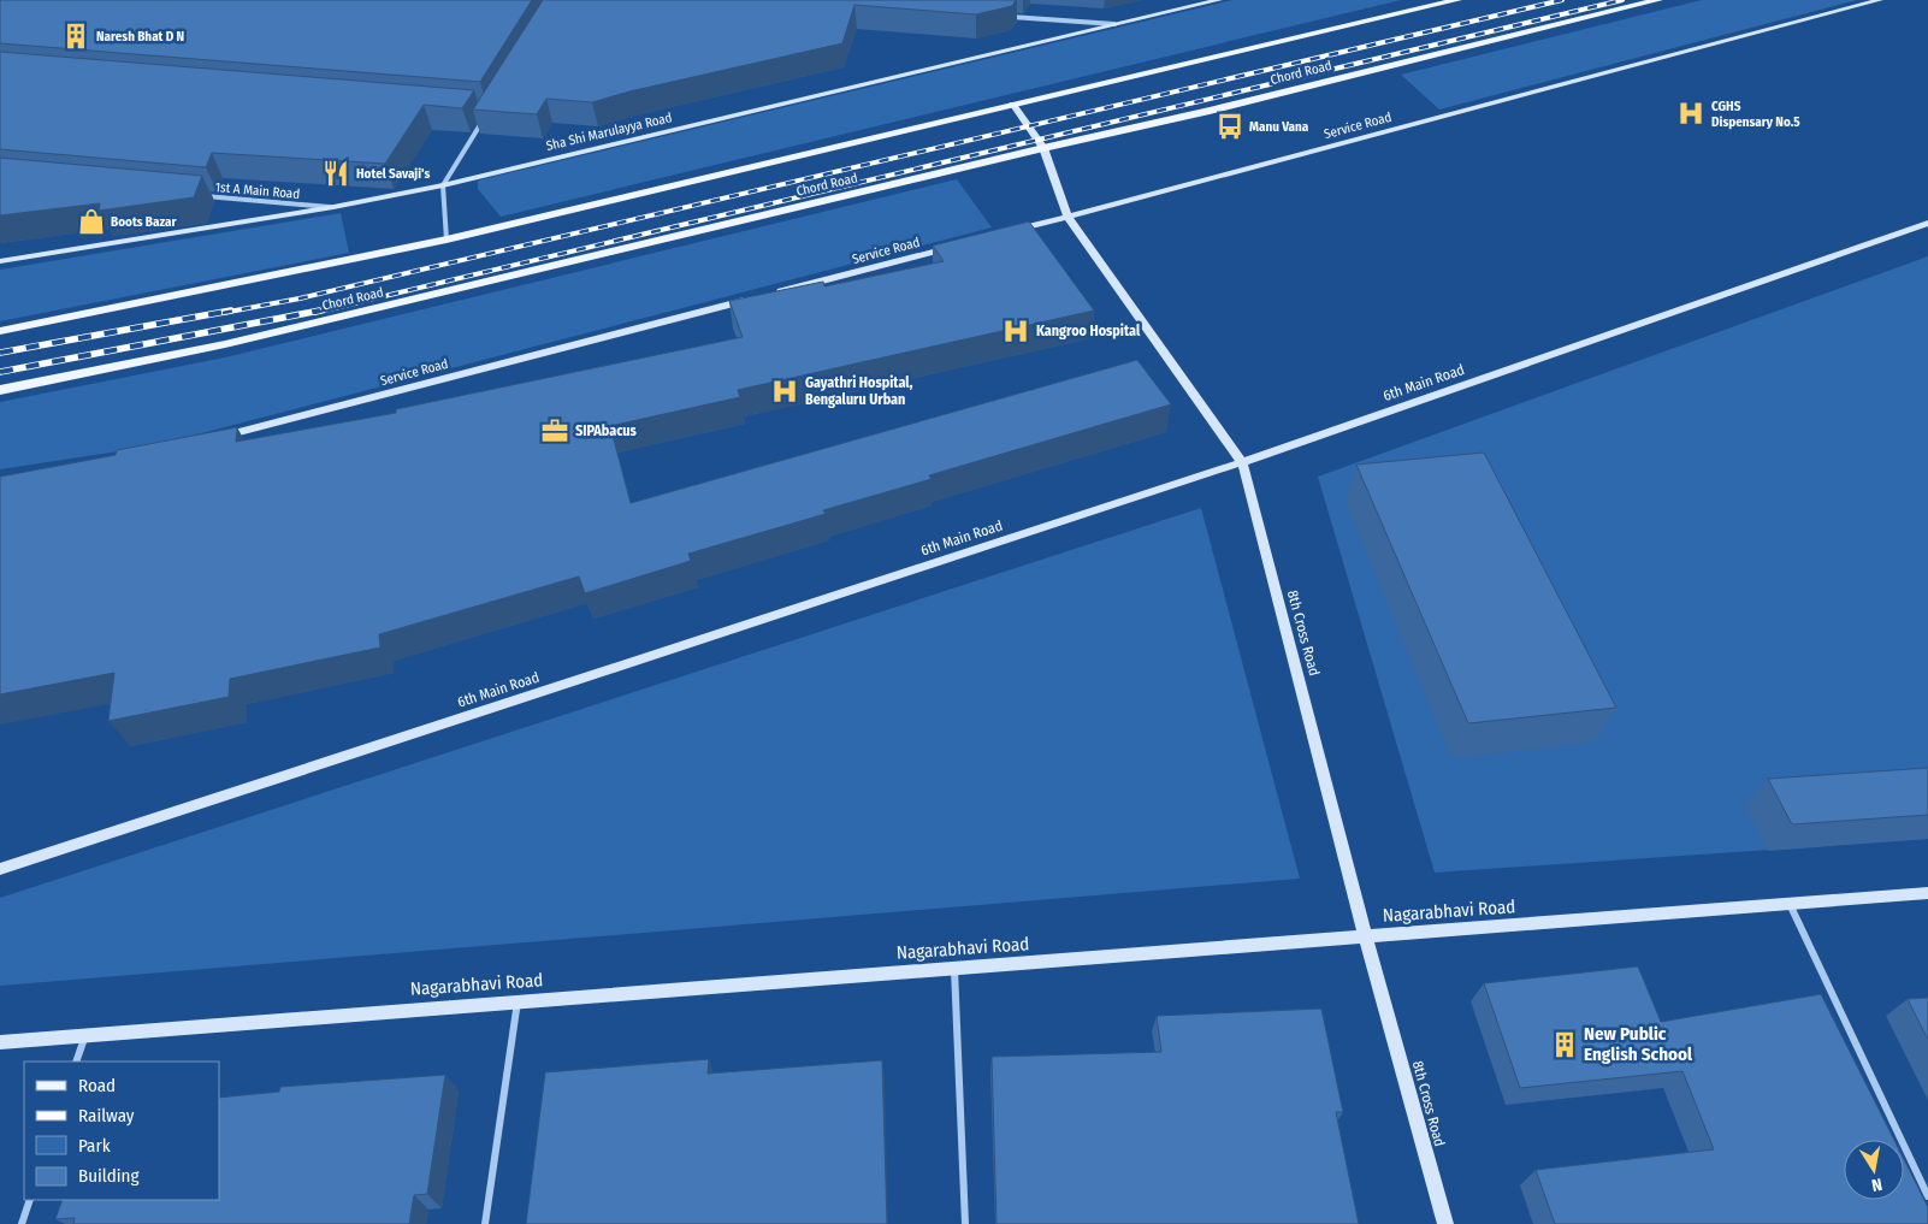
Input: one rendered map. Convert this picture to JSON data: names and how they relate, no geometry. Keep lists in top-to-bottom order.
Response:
{
  "streets": {
    "main road": ["Chord Road"],
    "street": [
      "Service Road",
      "Sha Shi Marulayya Road",
      "1st A Main Road",
      "6th Main Road",
      "8th Cross Road",
      "Nagarabhavi Road"
    ]
  },
  "crossings": [
    ["Chord Road", "8th Cross Road"],
    ["Service Road", "8th Cross Road"],
    ["Sha Shi Marulayya Road", "1st A Main Road"],
    ["6th Main Road", "8th Cross Road"],
    ["8th Cross Road", "Nagarabhavi Road"]
  ],
  "places": {
    "building": ["Naresh Bhat D N", "New Public English School"],
    "hospital": ["CGHS Dispensary No.5", "Kangroo Hospital", "Gayathri Hospital, Bengaluru Urban"],
    "bus stop": ["Manu Vana"],
    "restaurant": ["Hotel Savaji's"],
    "shop": ["Boots Bazar"],
    "office": ["SIPAbacus"]
  },
  "legend": [
    "Road",
    "Railway",
    "Park",
    "Building"
  ],
  "north": "bottom"
}
